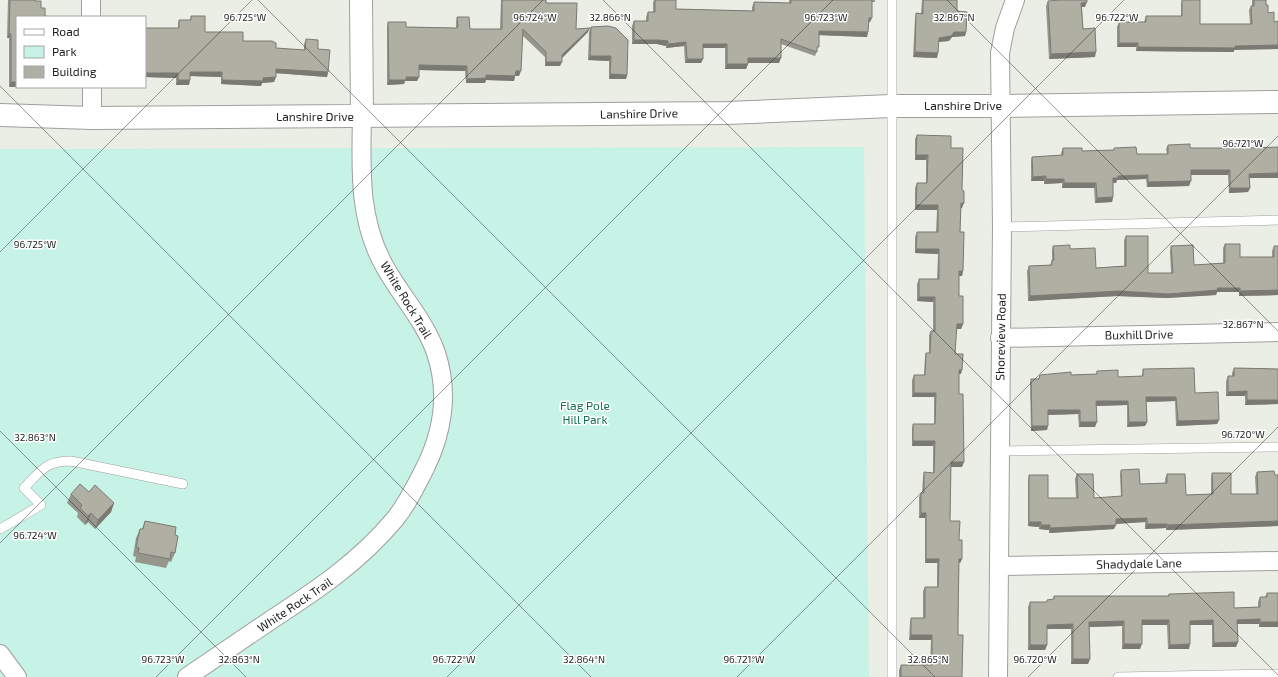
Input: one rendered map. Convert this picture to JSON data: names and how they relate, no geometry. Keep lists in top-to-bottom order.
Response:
{
  "streets": {
    "street": [
      "Lanshire Drive",
      "White Rock Trail",
      "Buxhill Drive",
      "Shoreview Road",
      "Shadydale Lane"
    ]
  },
  "crossings": [
    ["Lanshire Drive", "White Rock Trail"],
    ["Lanshire Drive", "Shoreview Road"],
    ["Buxhill Drive", "Shoreview Road"],
    ["Shoreview Road", "Shadydale Lane"]
  ],
  "parks": ["Flag Pole Hill Park"],
  "legend": ["Road", "Park", "Building"],
  "coordinates": [
    "96.725°W",
    "96.724°W",
    "32.866°N",
    "96.723°W",
    "32.867°N",
    "96.722°W",
    "96.721°W",
    "96.720°W",
    "32.863°N",
    "32.864°N",
    "32.865°N"
  ]
}
